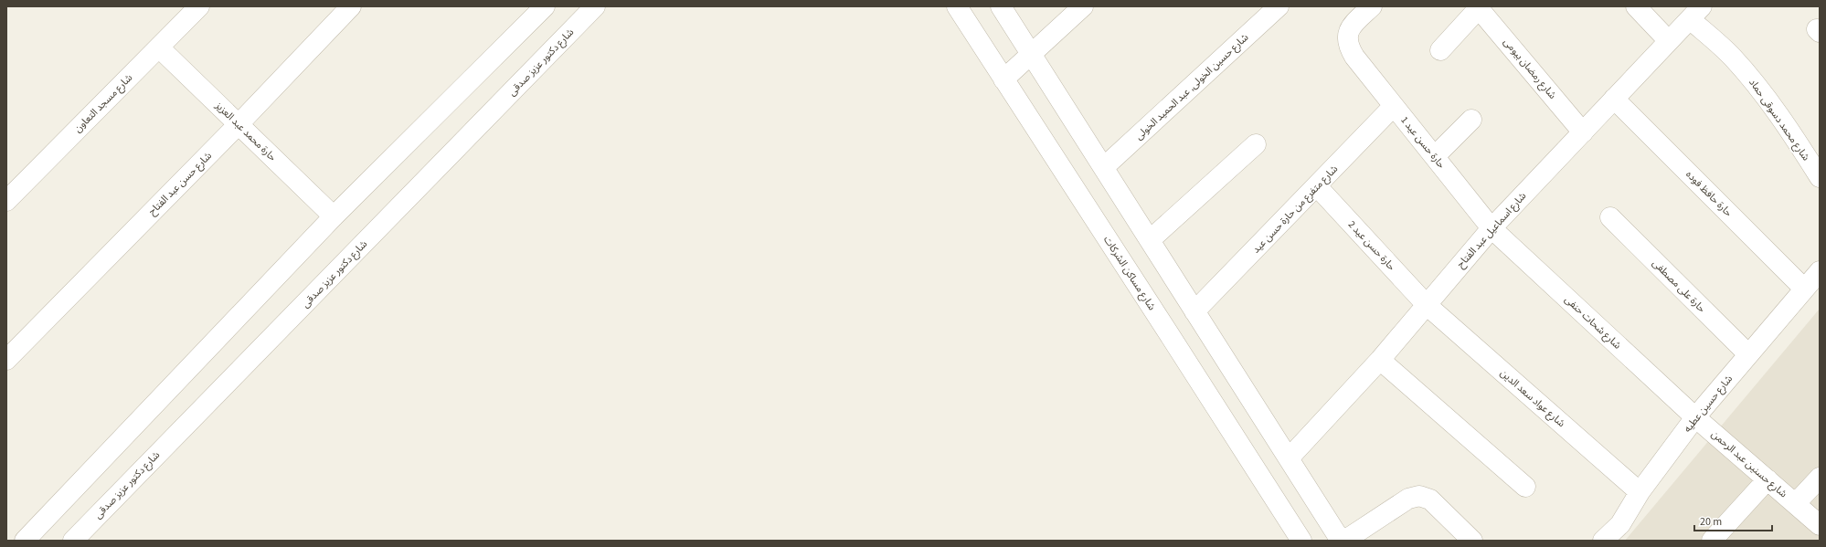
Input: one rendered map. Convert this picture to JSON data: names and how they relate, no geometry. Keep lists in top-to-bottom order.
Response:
{
  "streets": {
    "street": [
      "شارع دكتور عزيز صدقى",
      "شارع رمضان بيومى",
      "شارع حسين الخولى, عبد الحميد الخولى",
      "شارع مسجد التعاون",
      "شارع محمد دسوقى حماد",
      "حارة محمد عبد العزيز",
      "حارة حسن عيد 1",
      "شارع حسن عبد الفتاح",
      "حارة حافظ فوده",
      "شارع متفرع من حارة حسن عيد",
      "شارع اسماعيل عبد الفتاح",
      "حارة حسن عيد 2",
      "شارع مساكن الشركات",
      "حارة على مصطفى",
      "شارع شحات حنفى",
      "شارع عواد سعد الدين",
      "شارع حسين عطيه",
      "شارع حسنين عبد الرحمن"
    ]
  },
  "crossings": [
    ["شارع رمضان بيومى", "شارع اسماعيل عبد الفتاح"],
    ["شارع مسجد التعاون", "حارة محمد عبد العزيز"],
    ["شارع محمد دسوقى حماد", "شارع اسماعيل عبد الفتاح"],
    ["حارة محمد عبد العزيز", "شارع حسن عبد الفتاح"],
    ["حارة حسن عيد 1", "شارع متفرع من حارة حسن عيد"],
    ["حارة حسن عيد 1", "شارع اسماعيل عبد الفتاح"],
    ["حارة حسن عيد 1", "شارع شحات حنفى"],
    ["حارة حافظ فوده", "شارع اسماعيل عبد الفتاح"],
    ["حارة حافظ فوده", "شارع حسين عطيه"],
    ["شارع متفرع من حارة حسن عيد", "حارة حسن عيد 2"],
    ["شارع اسماعيل عبد الفتاح", "حارة حسن عيد 2"],
    ["شارع اسماعيل عبد الفتاح", "شارع شحات حنفى"],
    ["شارع اسماعيل عبد الفتاح", "شارع عواد سعد الدين"],
    ["حارة حسن عيد 2", "شارع عواد سعد الدين"],
    ["حارة على مصطفى", "شارع حسين عطيه"],
    ["شارع شحات حنفى", "شارع حسين عطيه"],
    ["شارع شحات حنفى", "شارع حسنين عبد الرحمن"],
    ["شارع عواد سعد الدين", "شارع حسين عطيه"],
    ["شارع حسين عطيه", "شارع حسنين عبد الرحمن"]
  ],
  "scale_bar": "20 m"
}
